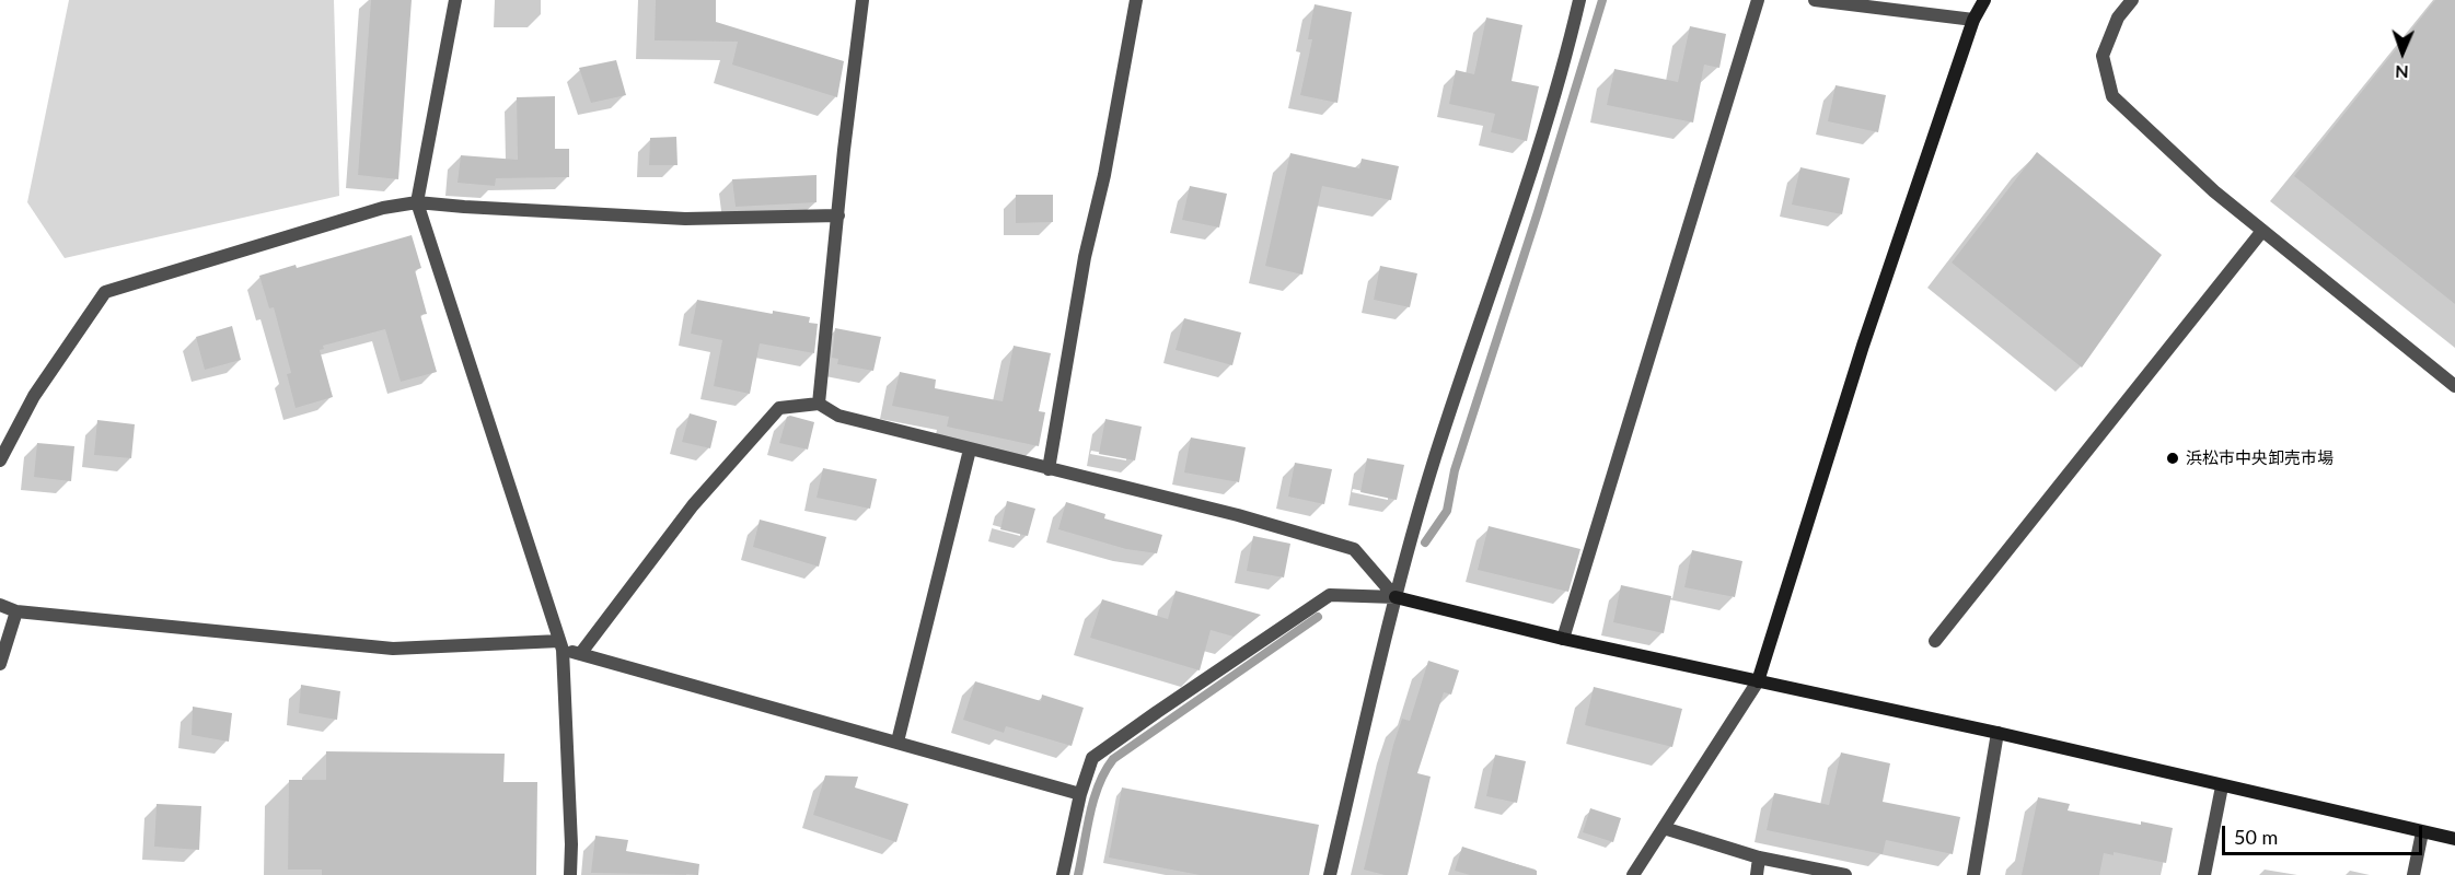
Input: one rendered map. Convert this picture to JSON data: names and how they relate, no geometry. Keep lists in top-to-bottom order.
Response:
{
  "places": ["浜松市中央卸売市場"],
  "scale_bar": "50 m",
  "north": "bottom"
}
